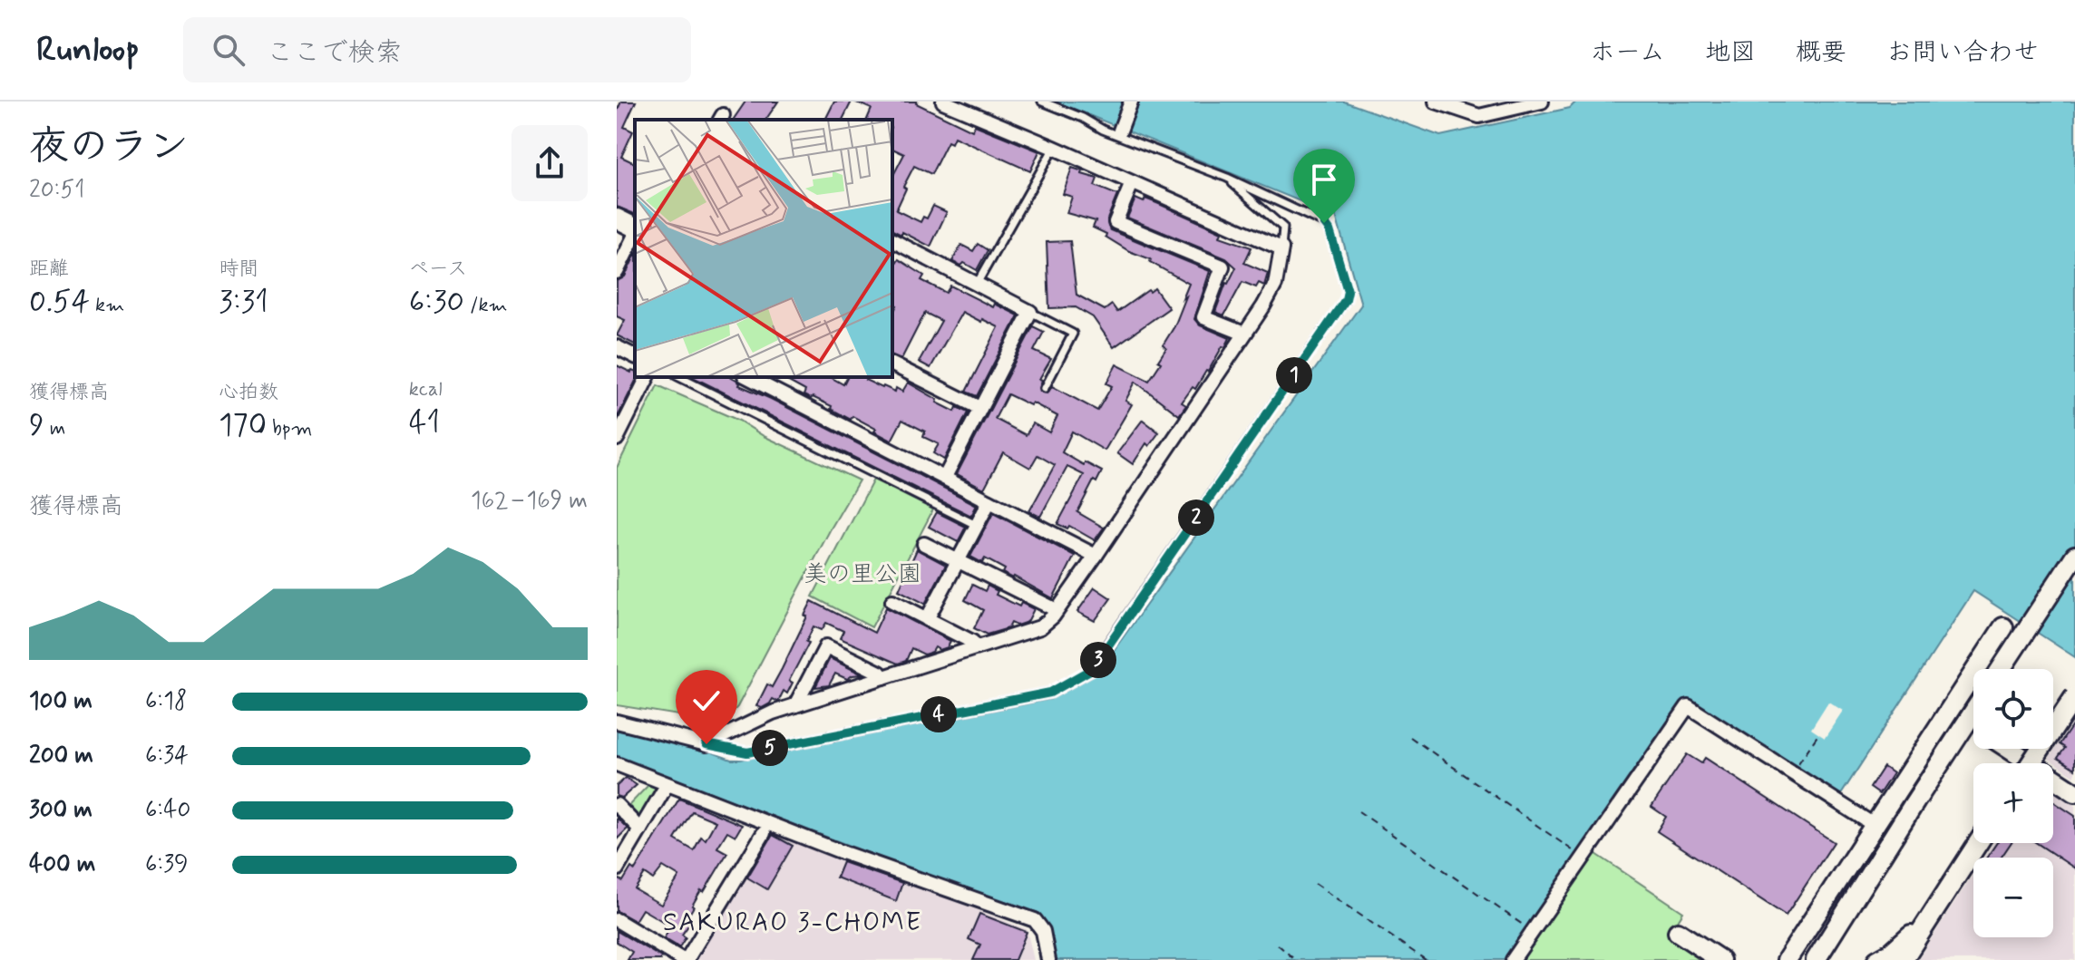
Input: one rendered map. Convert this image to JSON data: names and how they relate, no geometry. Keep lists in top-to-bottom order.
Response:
{
  "districts": ["SAKURAO 3-CHOME"],
  "parks": ["美の里公園"],
  "page": {
    "header": "Runloop",
    "search": "ここで検索",
    "nav": [
      "ホーム",
      "地図",
      "概要",
      "お問い合わせ"
    ],
    "heading": ["夜のラン", "20:51"],
    "stats": [
      ["距離", "0.54 km"],
      ["時間", "3:31"],
      ["ペース", "6:30 /km"],
      ["獲得標高", "9 m"],
      ["心拍数", "170 bpm"],
      ["kcal", "41"]
    ],
    "pins": [
      "1",
      "2",
      "3",
      "4",
      "5"
    ],
    "chart": ["獲得標高", "162–169 m"],
    "map_buttons": ["+", "−"],
    "list": [
      {
        "name": "100 m",
        "note": "6:18"
      },
      {
        "name": "200 m",
        "note": "6:34"
      },
      {
        "name": "300 m",
        "note": "6:40"
      },
      {
        "name": "400 m",
        "note": "6:39"
      }
    ]
  }
}
